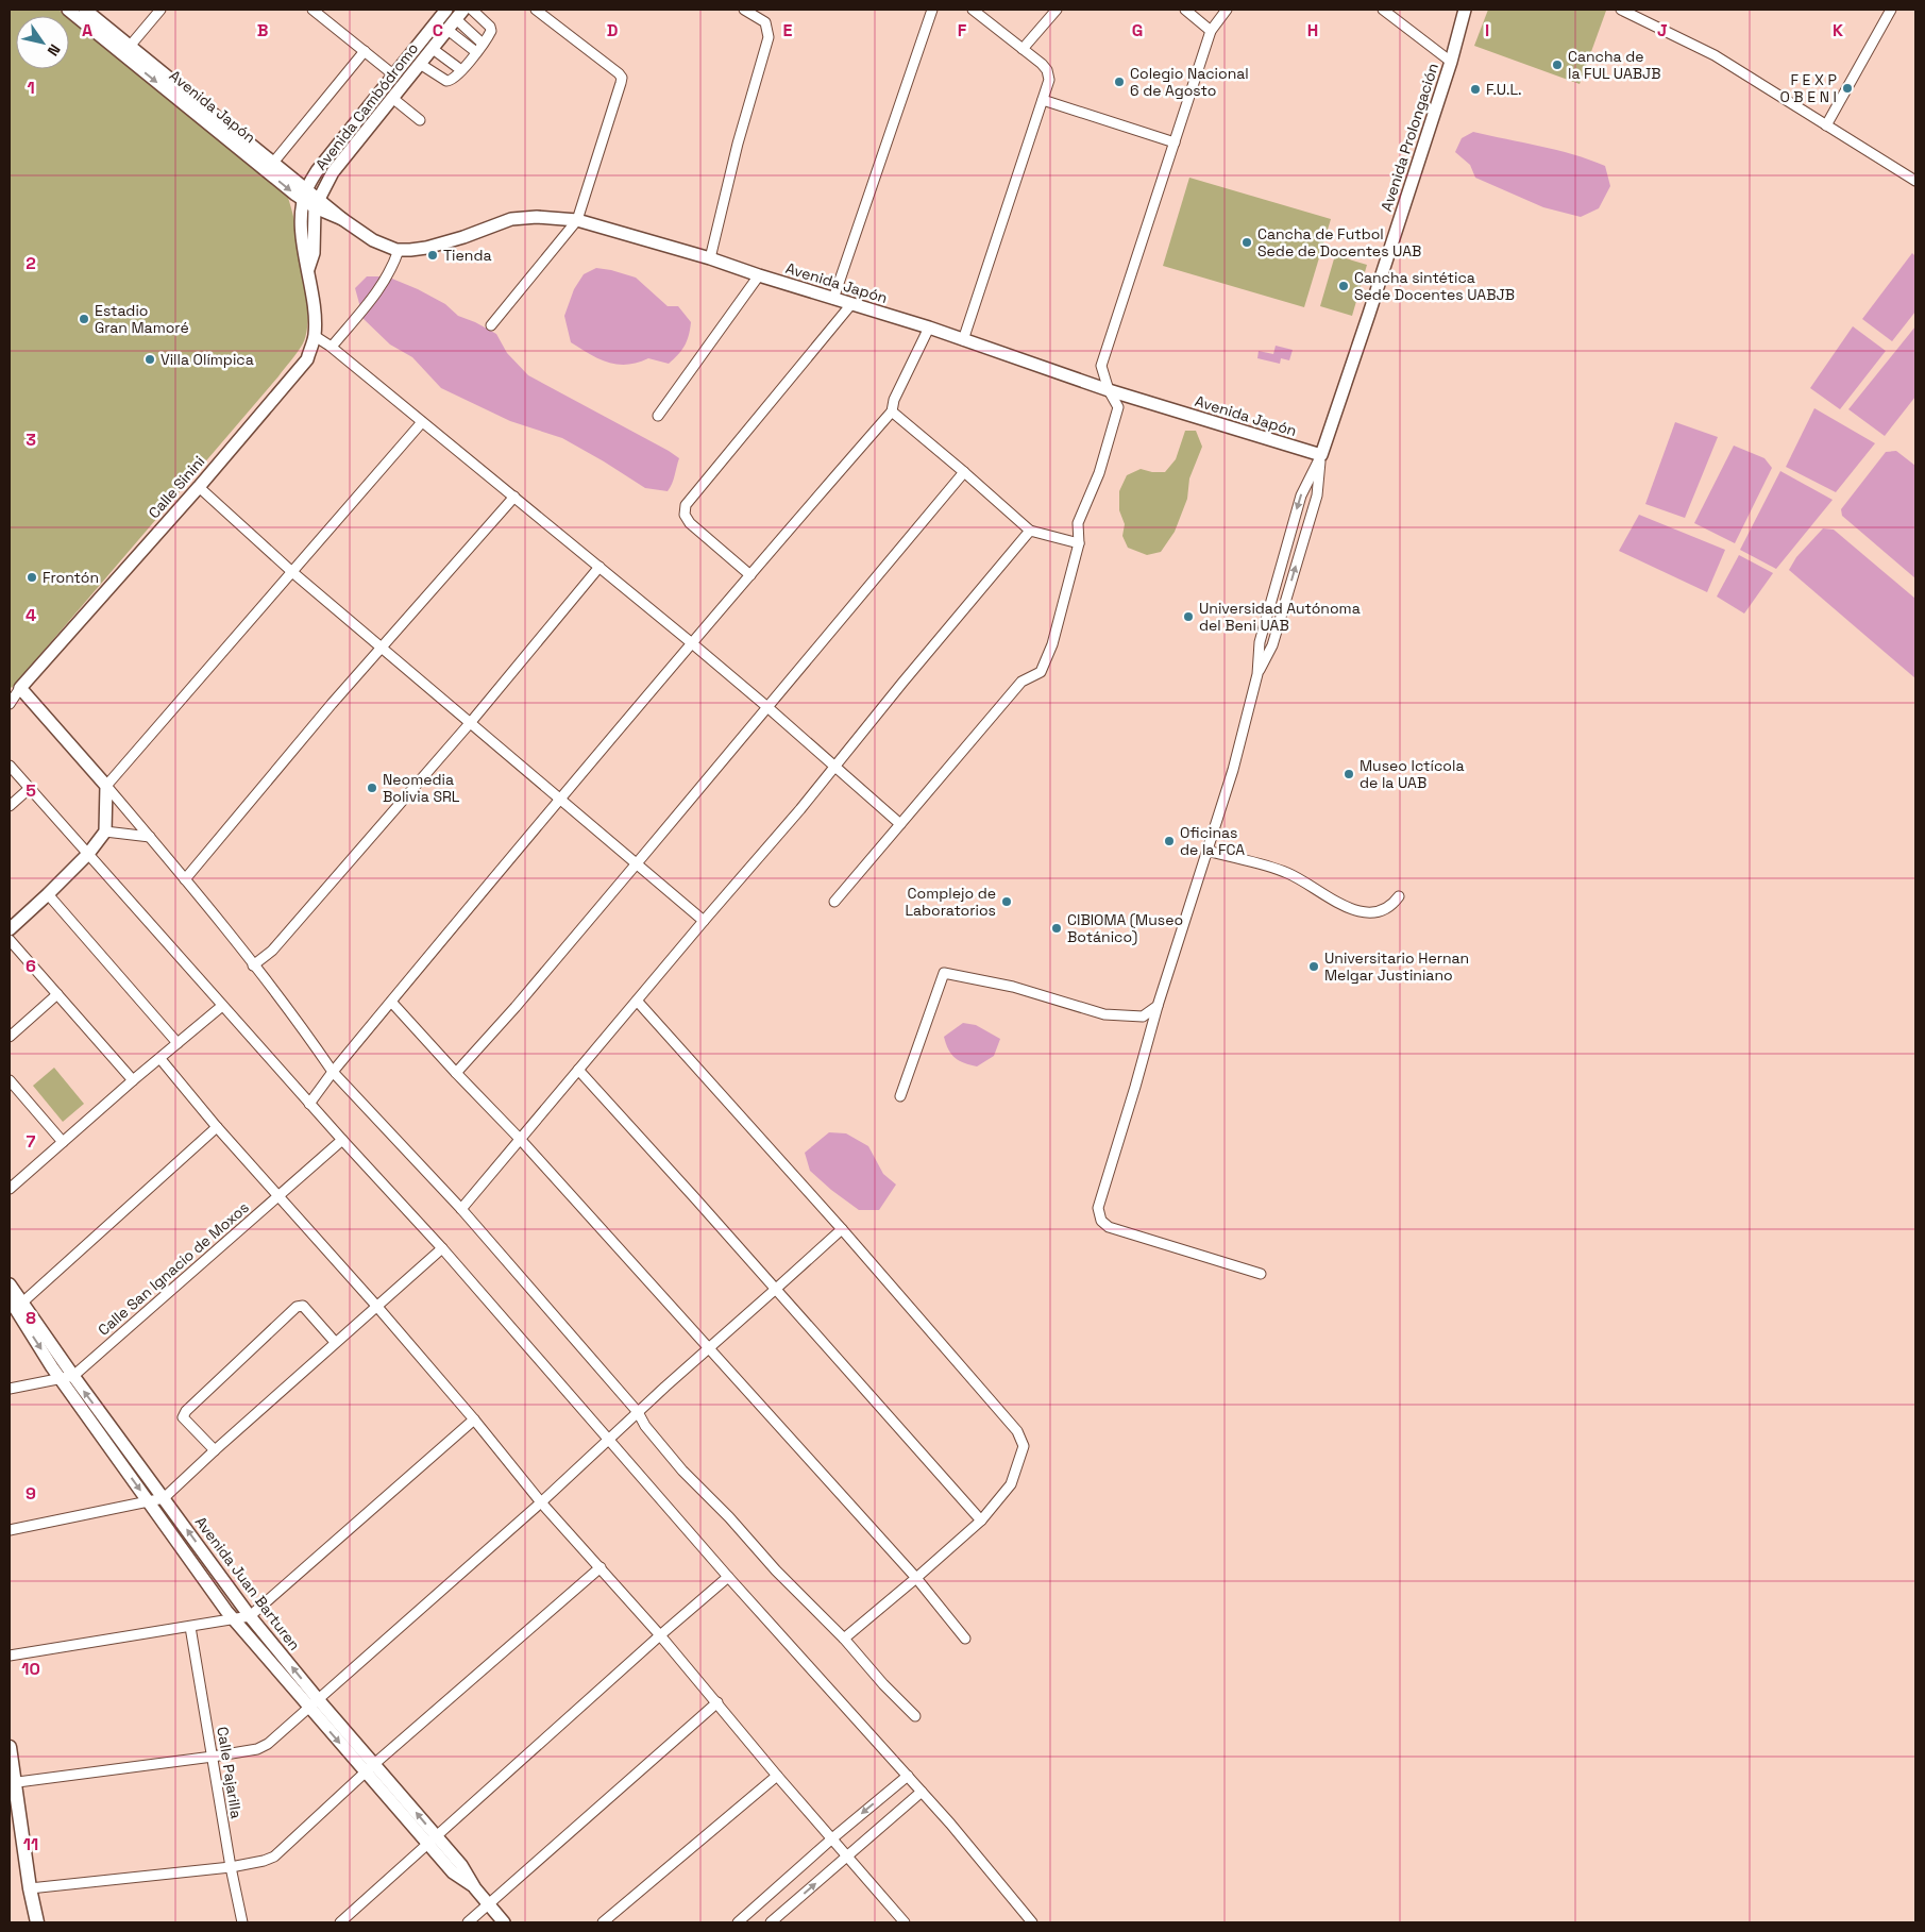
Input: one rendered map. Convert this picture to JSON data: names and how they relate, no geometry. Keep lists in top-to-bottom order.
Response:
{
  "streets": {
    "street": [
      "Avenida Japón",
      "Avenida Cambódromo",
      "Avenida Prolongación",
      "Calle Sinini",
      "Calle San Ignacio de Moxos",
      "Avenida Juan Barturen",
      "Calle Pajarilla"
    ]
  },
  "crossings": [
    ["Avenida Japón", "Avenida Cambódromo"],
    ["Avenida Japón", "Avenida Prolongación"],
    ["Avenida Japón", "Calle Sinini"],
    ["Avenida Cambódromo", "Calle Sinini"],
    ["Calle San Ignacio de Moxos", "Avenida Juan Barturen"]
  ],
  "places": [
    "Cancha de la FUL UABJB",
    "Colegio Nacional 6 de Agosto",
    "F E X P O B E N I",
    "F.U.L.",
    "Cancha de Futbol Sede de Docentes UAB",
    "Tienda",
    "Cancha sintética Sede Docentes UABJB",
    "Estadio Gran Mamoré",
    "Villa Olímpica",
    "Frontón",
    "Universidad Autónoma del Beni UAB",
    "Museo Ictícola de la UAB",
    "Neomedia Bolivia SRL",
    "Oficinas de la FCA",
    "Complejo de Laboratorios",
    "CIBIOMA (Museo Botánico)",
    "Universitario Hernan Melgar Justiniano"
  ],
  "north": "bottom right",
  "grid": {
    "columns": [
      "A",
      "B",
      "C",
      "D",
      "E",
      "F",
      "G",
      "H",
      "I",
      "J",
      "K"
    ],
    "rows": [
      "1",
      "2",
      "3",
      "4",
      "5",
      "6",
      "7",
      "8",
      "9",
      "10",
      "11"
    ]
  }
}
